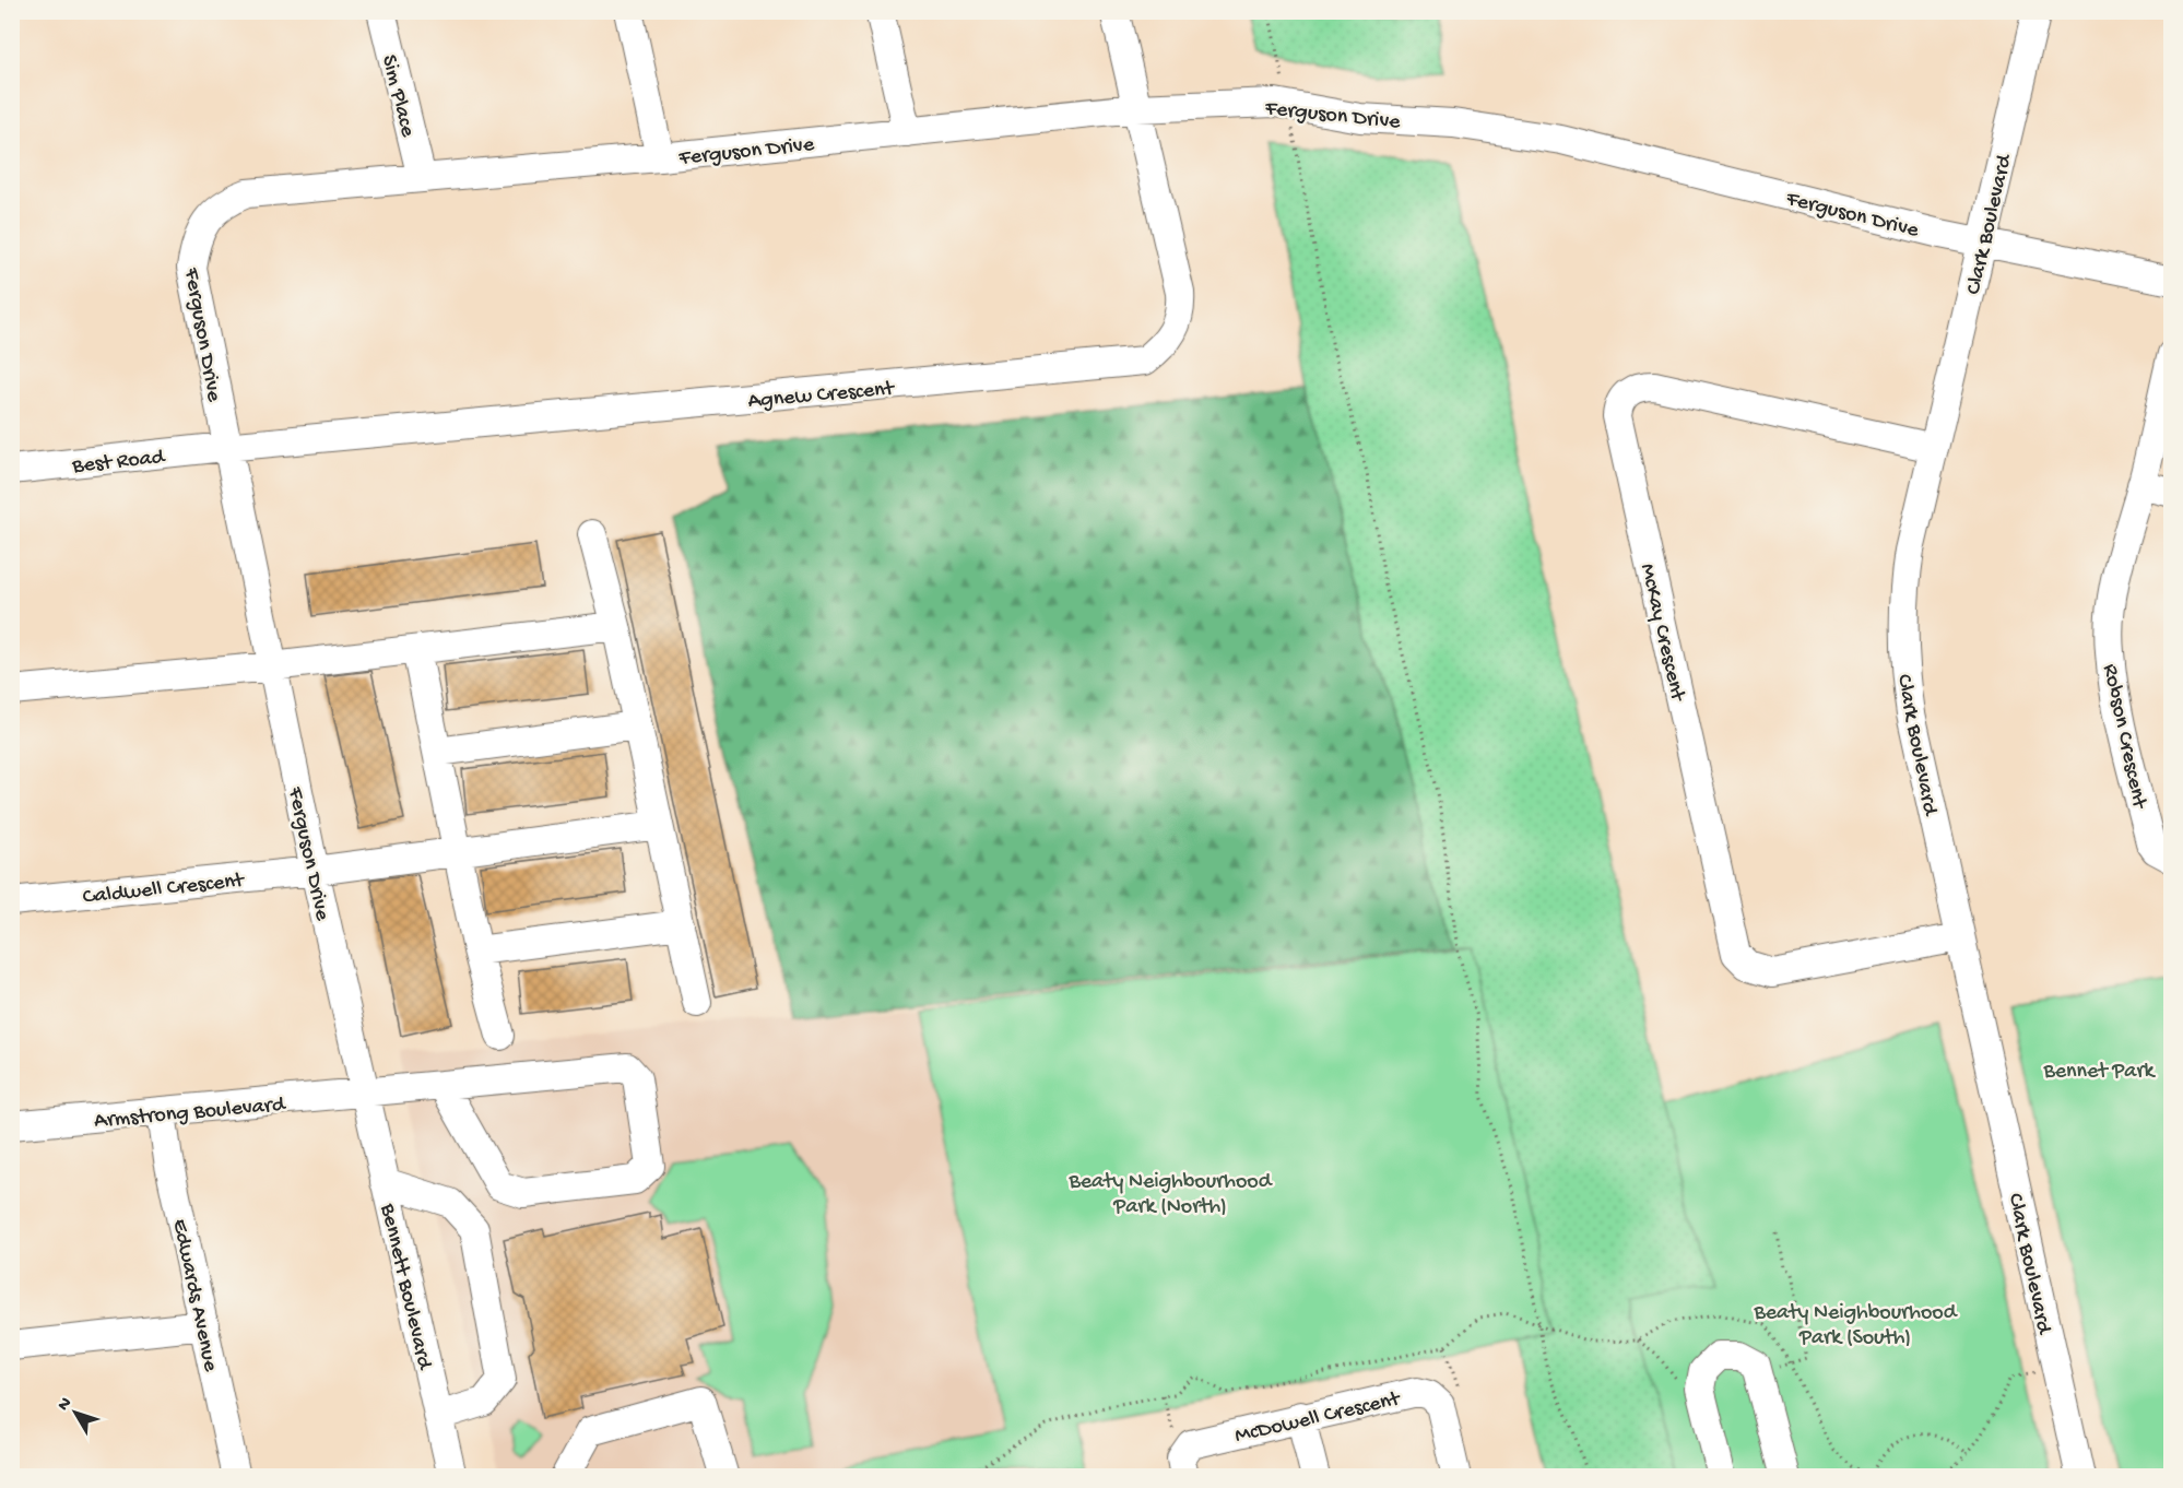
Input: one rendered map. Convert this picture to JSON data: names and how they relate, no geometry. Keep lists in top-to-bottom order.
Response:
{
  "streets": {
    "street": [
      "Sim Place",
      "Ferguson Drive",
      "Clark Boulevard",
      "Agnew Crescent",
      "Best Road",
      "McKay Crescent",
      "Robson Crescent",
      "Caldwell Crescent",
      "Armstrong Boulevard",
      "Bennett Boulevard",
      "Edwards Avenue",
      "McDowell Crescent"
    ]
  },
  "crossings": [
    ["Sim Place", "Ferguson Drive"],
    ["Ferguson Drive", "Clark Boulevard"],
    ["Ferguson Drive", "Agnew Crescent"],
    ["Ferguson Drive", "Best Road"],
    ["Ferguson Drive", "Caldwell Crescent"],
    ["Ferguson Drive", "Armstrong Boulevard"],
    ["Ferguson Drive", "Bennett Boulevard"],
    ["Clark Boulevard", "McKay Crescent"],
    ["Agnew Crescent", "Best Road"],
    ["Armstrong Boulevard", "Bennett Boulevard"],
    ["Armstrong Boulevard", "Edwards Avenue"]
  ],
  "parks": ["Bennet Park", "Beaty Neighbourhood Park (North)", "Beaty Neighbourhood Park (South)"],
  "north": "top left"
}
